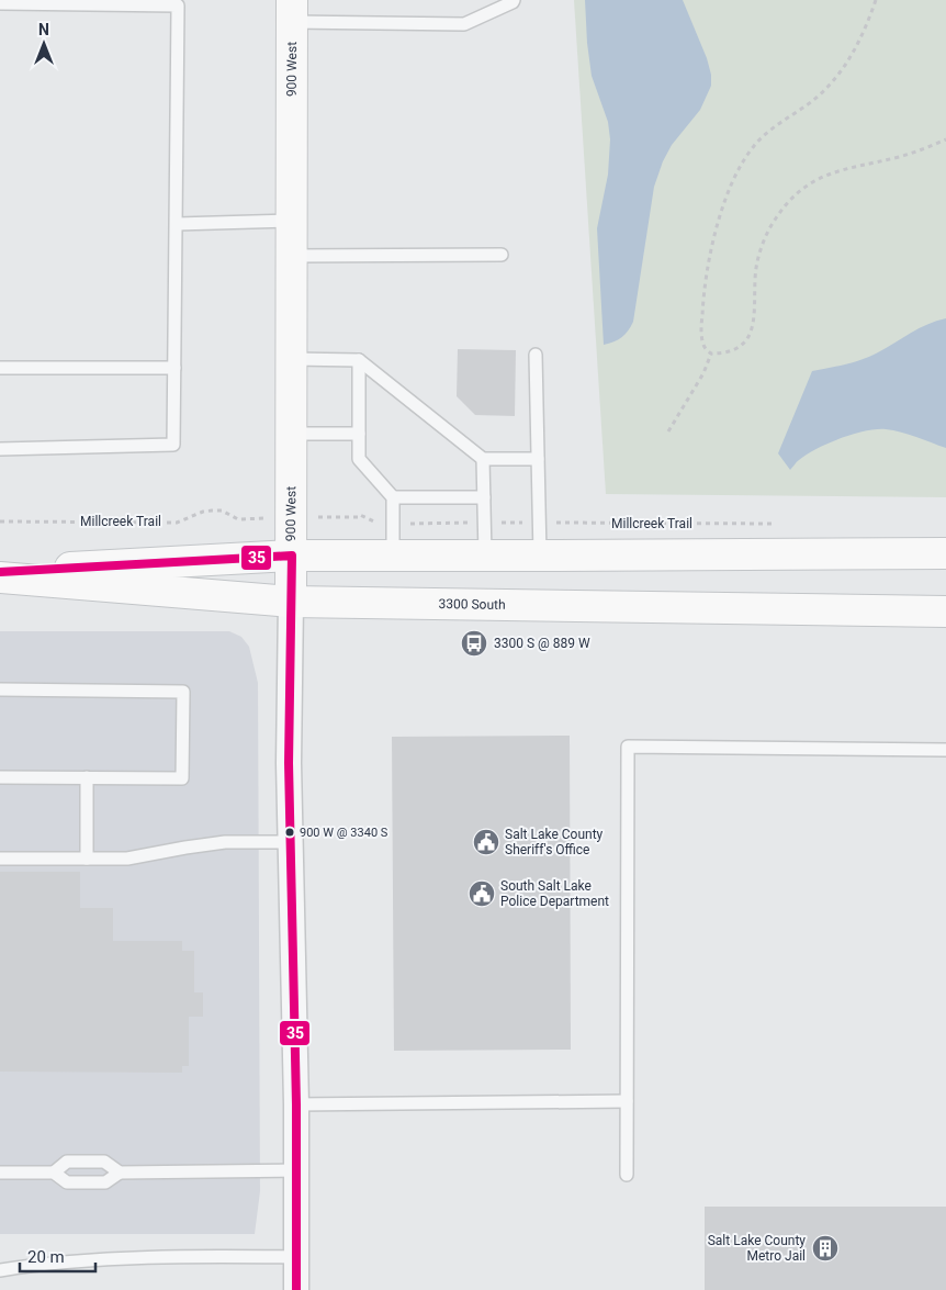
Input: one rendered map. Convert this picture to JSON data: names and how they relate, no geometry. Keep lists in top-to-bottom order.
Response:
{
  "streets": {
    "main road": ["900 West", "3300 South"],
    "path": ["Millcreek Trail"]
  },
  "crossings": [
    ["900 West", "3300 South"]
  ],
  "places": {
    "bus stop": ["3300 S @ 889 W"],
    "other": ["900 W @ 3340 S"],
    "public building": ["Salt Lake County Sheriff's Office", "South Salt Lake Police Department"],
    "building": ["Salt Lake County Metro Jail"]
  },
  "lines": ["transit line 35"],
  "scale_bar": "20 m",
  "north": "top"
}
